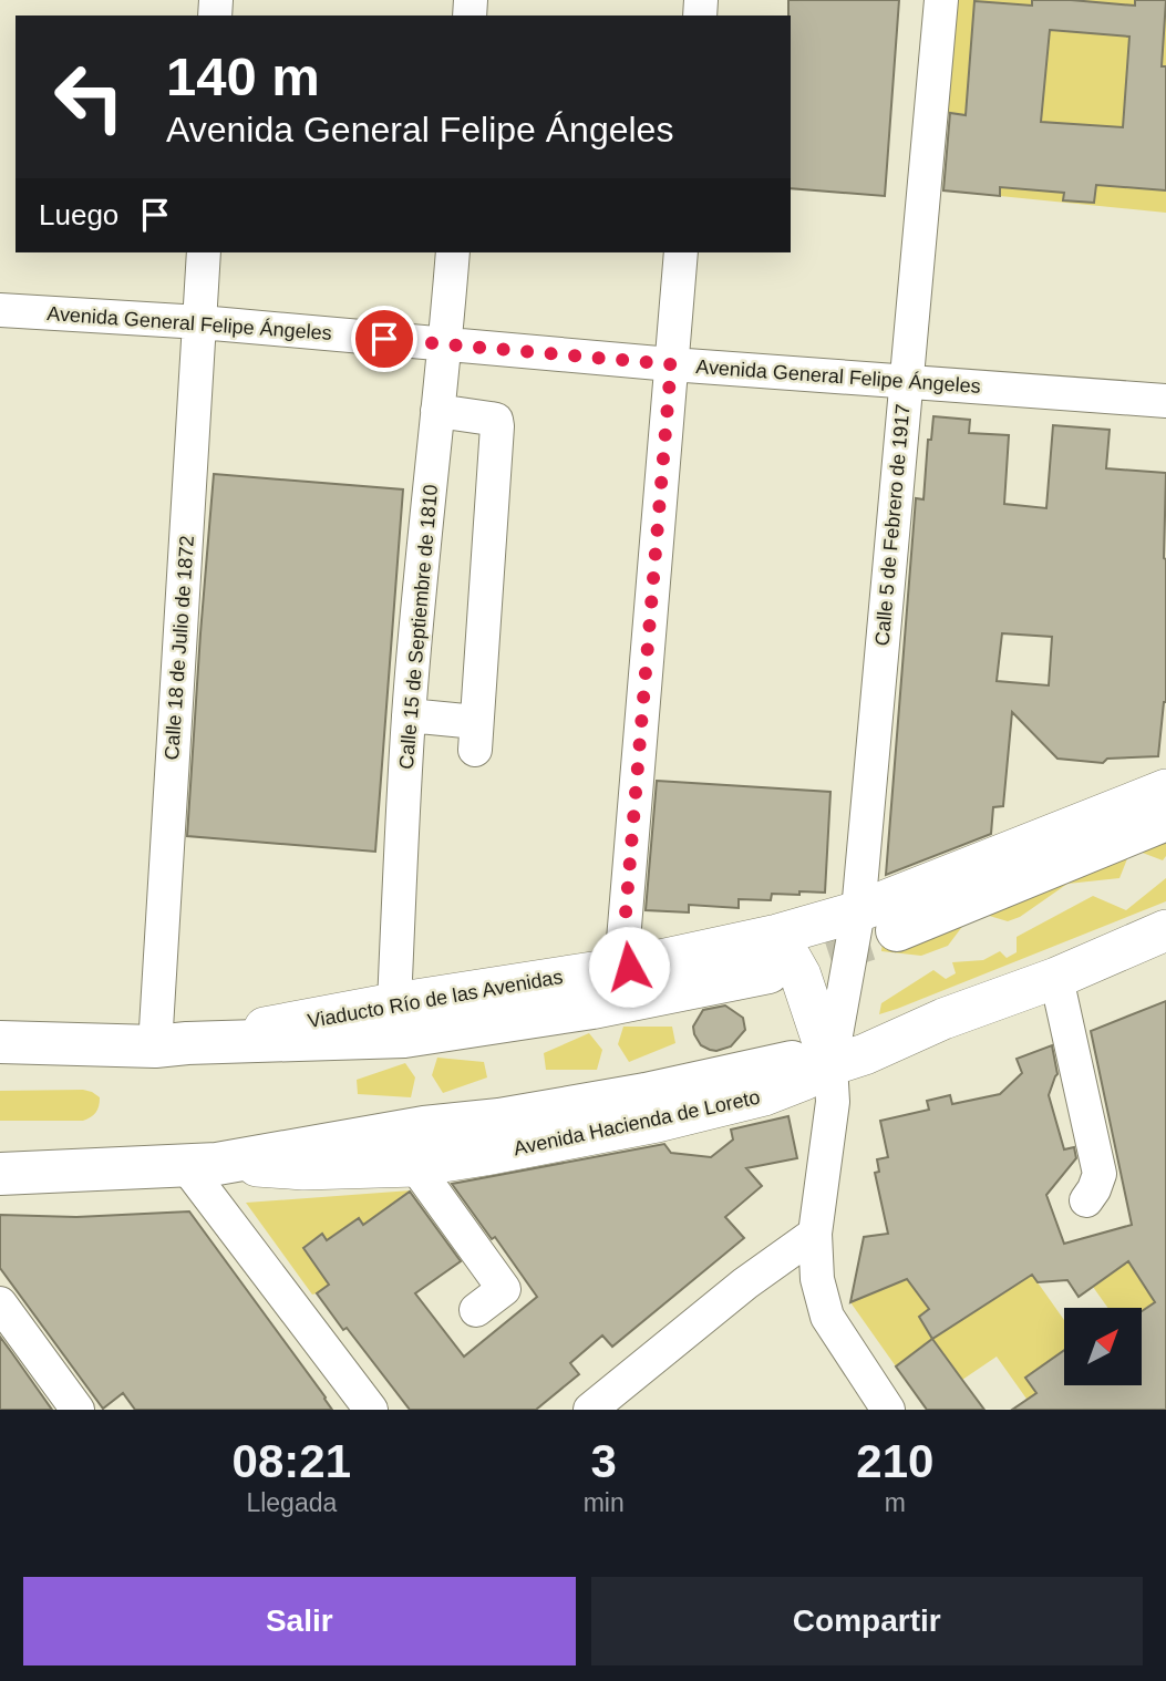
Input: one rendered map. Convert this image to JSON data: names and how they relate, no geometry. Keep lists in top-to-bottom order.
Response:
{
  "streets": {
    "main road": ["Viaducto Río de las Avenidas"],
    "street": [
      "Avenida General Felipe Ángeles",
      "Calle 5 de Febrero de 1917",
      "Calle 15 de Septiembre de 1810",
      "Calle 18 de Julio de 1872",
      "Avenida Hacienda de Loreto"
    ]
  },
  "crossings": [
    ["Avenida General Felipe Ángeles", "Calle 5 de Febrero de 1917"],
    ["Avenida General Felipe Ángeles", "Calle 15 de Septiembre de 1810"],
    ["Avenida General Felipe Ángeles", "Calle 18 de Julio de 1872"],
    ["Calle 5 de Febrero de 1917", "Viaducto Río de las Avenidas"],
    ["Calle 5 de Febrero de 1917", "Avenida Hacienda de Loreto"],
    ["Calle 15 de Septiembre de 1810", "Viaducto Río de las Avenidas"],
    ["Calle 18 de Julio de 1872", "Viaducto Río de las Avenidas"]
  ],
  "north": "top right",
  "page": {
    "turn": ["140 m", "Avenida General Felipe Ángeles"],
    "then": "Luego",
    "eta": [
      "08:21",
      "Llegada",
      "3",
      "min",
      "210",
      "m"
    ],
    "buttons": ["Salir", "Compartir"]
  }
}
